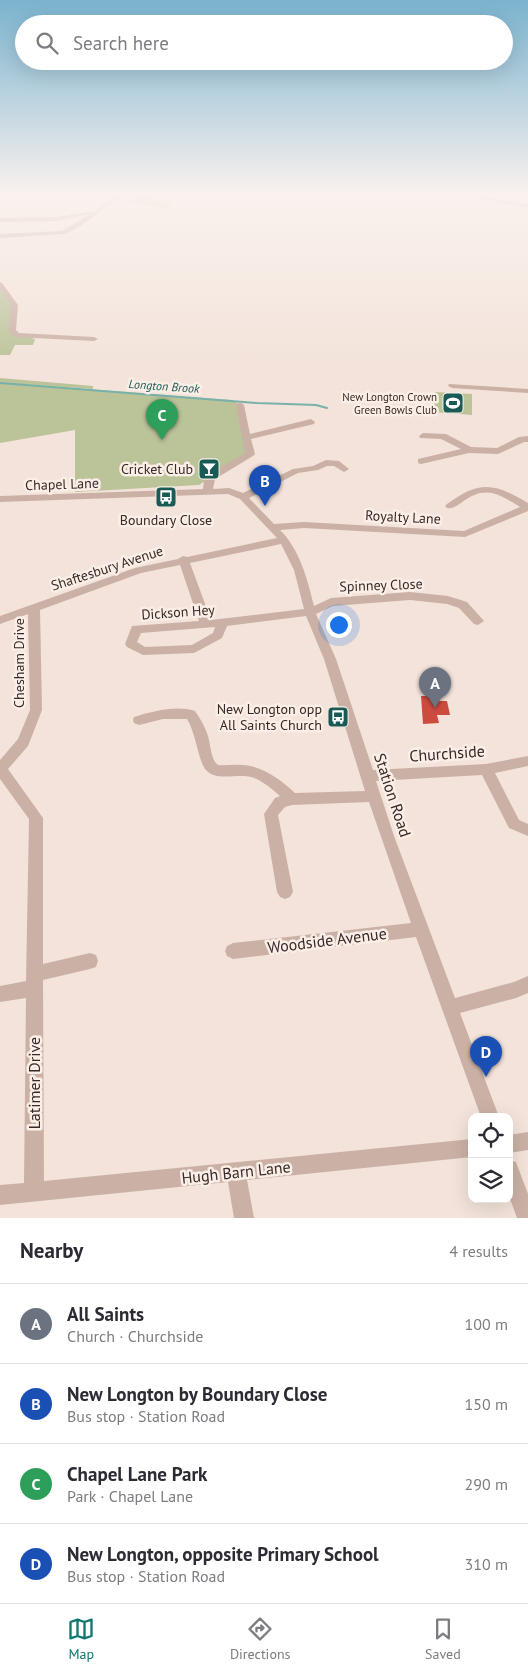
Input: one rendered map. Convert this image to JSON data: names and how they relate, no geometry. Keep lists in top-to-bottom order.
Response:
{
  "streets": {
    "street": [
      "Chapel Lane",
      "Royalty Lane",
      "Shaftesbury Avenue",
      "Spinney Close",
      "Dickson Hey",
      "Chesham Drive",
      "Churchside",
      "Station Road",
      "Woodside Avenue",
      "Latimer Drive",
      "Hugh Barn Lane"
    ]
  },
  "crossings": [
    ["Chapel Lane", "Station Road"],
    ["Royalty Lane", "Station Road"],
    ["Shaftesbury Avenue", "Chesham Drive"],
    ["Shaftesbury Avenue", "Station Road"],
    ["Spinney Close", "Dickson Hey"],
    ["Spinney Close", "Station Road"],
    ["Dickson Hey", "Station Road"],
    ["Chesham Drive", "Latimer Drive"],
    ["Churchside", "Station Road"],
    ["Station Road", "Woodside Avenue"],
    ["Latimer Drive", "Hugh Barn Lane"]
  ],
  "water": ["Longton Brook"],
  "places": {
    "sports": ["New Longton Crown Green Bowls Club"],
    "bar": ["Cricket Club"],
    "bus stop": ["Boundary Close", "New Longton opp All Saints Church"]
  },
  "page": {
    "search": "Search here",
    "pins": [
      "C",
      "B",
      "A",
      "D"
    ],
    "heading": ["Nearby", "4 results"],
    "list": [
      {
        "mark": "A",
        "name": "All Saints",
        "note": "Church · Churchside",
        "value": "100 m"
      },
      {
        "mark": "B",
        "name": "New Longton by Boundary Close",
        "note": "Bus stop · Station Road",
        "value": "150 m"
      },
      {
        "mark": "C",
        "name": "Chapel Lane Park",
        "note": "Park · Chapel Lane",
        "value": "290 m"
      },
      {
        "mark": "D",
        "name": "New Longton, opposite Primary School",
        "note": "Bus stop · Station Road",
        "value": "310 m"
      }
    ],
    "nav": ["Map", "Directions", "Saved"]
  }
}
